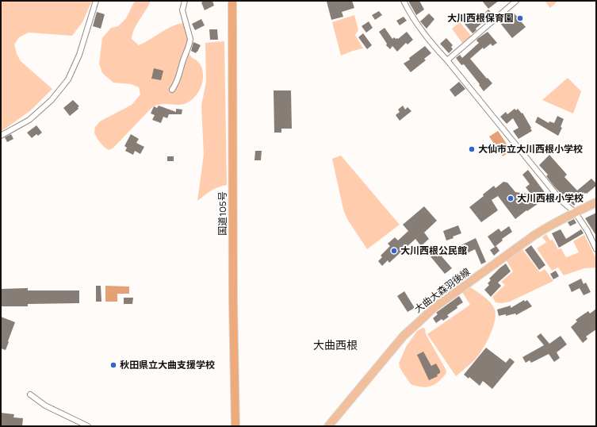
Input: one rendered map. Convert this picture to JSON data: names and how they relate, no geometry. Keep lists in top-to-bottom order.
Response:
{
  "streets": {
    "highway": ["国道105号"],
    "main road": ["大曲大森羽後線"]
  },
  "districts": ["大曲西根"],
  "places": [
    "大川西根保育園",
    "大仙市立大川西根小学校",
    "大川西根小学校",
    "大川西根公民館",
    "秋田県立大曲支援学校"
  ]
}
